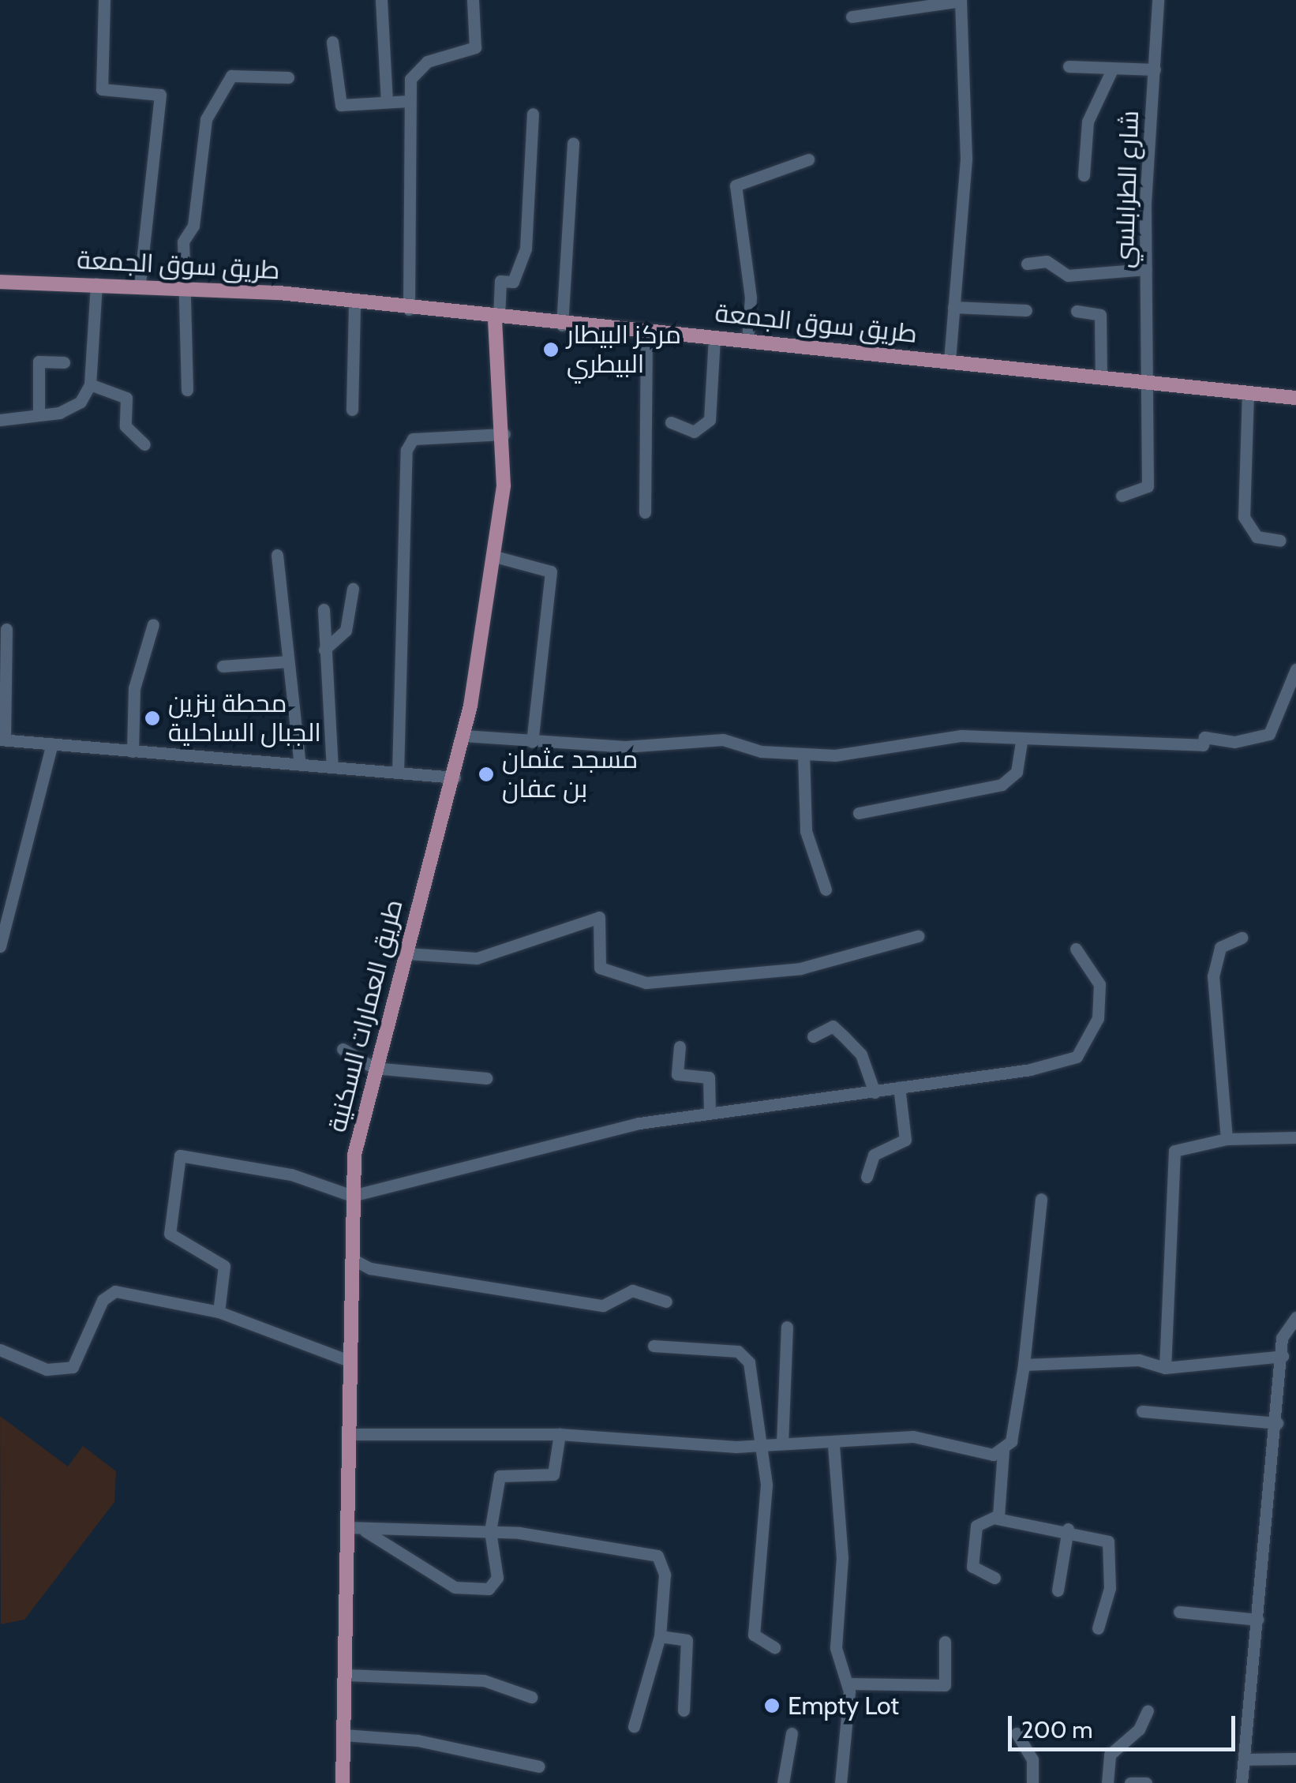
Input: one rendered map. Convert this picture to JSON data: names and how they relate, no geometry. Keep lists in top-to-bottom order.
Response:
{
  "streets": {
    "main road": ["طريق سوق الجمعة", "طريق العمارات السكنية"],
    "street": ["شارع الطرابلسي"]
  },
  "crossings": [
    ["شارع الطرابلسي", "طريق سوق الجمعة"],
    ["طريق سوق الجمعة", "طريق العمارات السكنية"]
  ],
  "places": [
    "مركز البيطار البيطري",
    "محطة بنزين الجبال الساحلية",
    "مسجد عثمان بن عفان",
    "Empty Lot"
  ],
  "scale_bar": "200 m"
}
